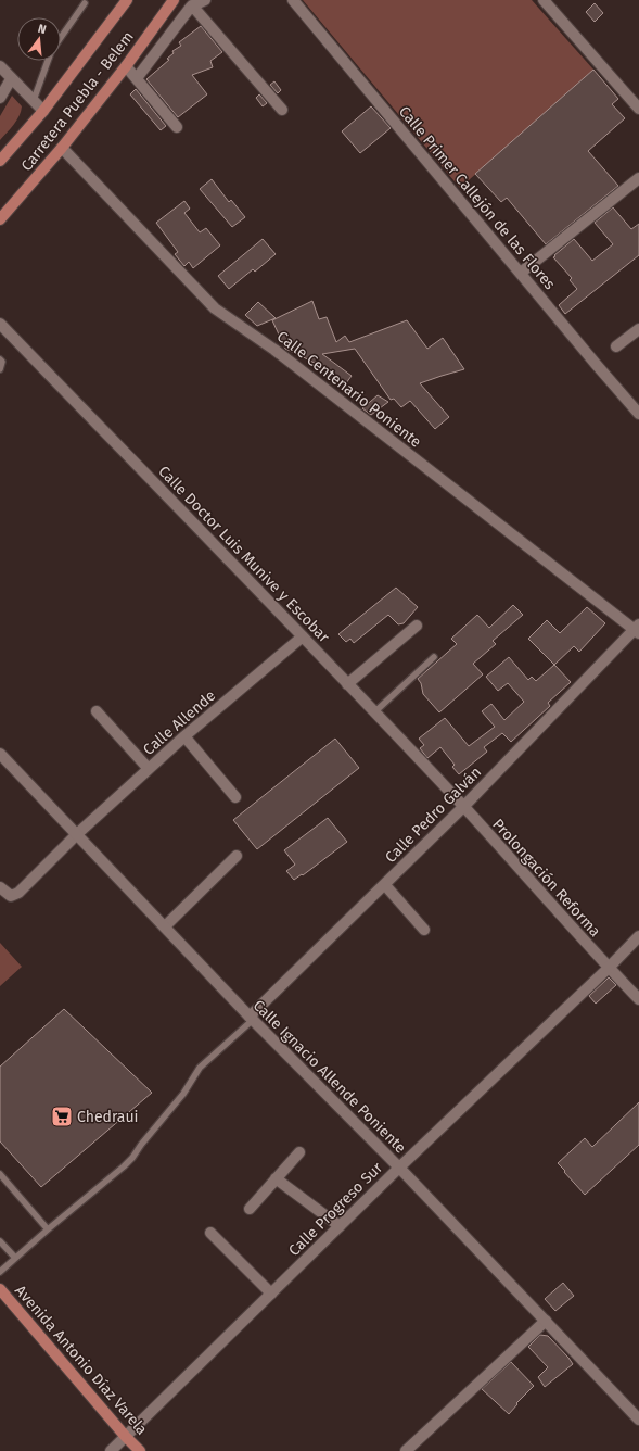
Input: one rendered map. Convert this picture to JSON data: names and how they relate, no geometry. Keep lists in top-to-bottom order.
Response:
{
  "streets": {
    "main road": ["Carretera Puebla - Belem", "Avenida Antonio Díaz Varela"],
    "street": [
      "Calle Primer Callejón de las Flores",
      "Calle Centenario Poniente",
      "Calle Doctor Luis Munive y Escobar",
      "Calle Allende",
      "Calle Pedro Galván",
      "Prolongación Reforma",
      "Calle Ignacio Allende Poniente",
      "Calle Progreso Sur"
    ]
  },
  "crossings": [
    ["Carretera Puebla - Belem", "Calle Centenario Poniente"],
    ["Calle Centenario Poniente", "Calle Pedro Galván"],
    ["Calle Doctor Luis Munive y Escobar", "Calle Allende"],
    ["Calle Doctor Luis Munive y Escobar", "Calle Pedro Galván"],
    ["Calle Doctor Luis Munive y Escobar", "Prolongación Reforma"],
    ["Calle Allende", "Calle Ignacio Allende Poniente"],
    ["Calle Pedro Galván", "Prolongación Reforma"],
    ["Calle Pedro Galván", "Calle Ignacio Allende Poniente"],
    ["Prolongación Reforma", "Calle Progreso Sur"],
    ["Calle Ignacio Allende Poniente", "Calle Progreso Sur"],
    ["Calle Progreso Sur", "Avenida Antonio Díaz Varela"]
  ],
  "places": {
    "supermarket": ["Chedraui"]
  },
  "north": "top"
}
